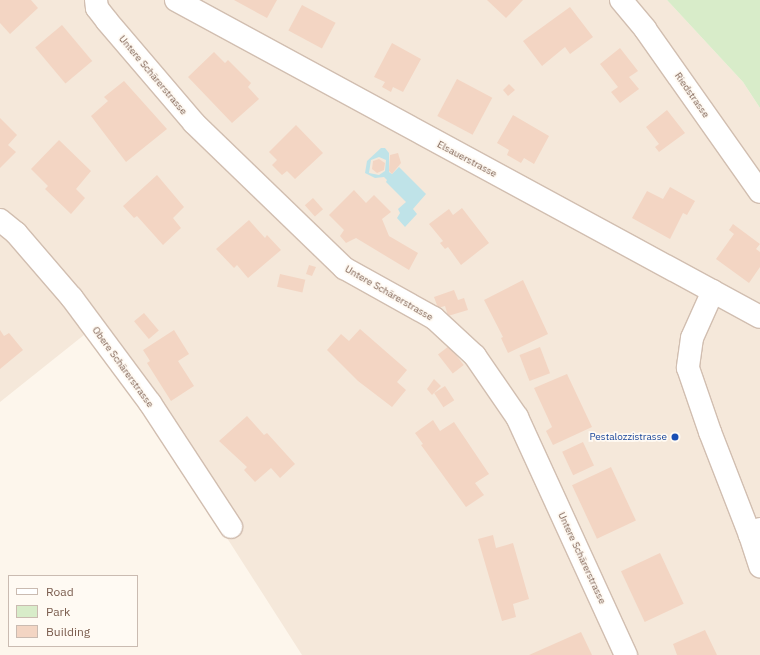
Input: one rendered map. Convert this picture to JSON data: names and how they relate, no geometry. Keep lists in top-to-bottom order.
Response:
{
  "streets": {
    "street": [
      "Untere Schärerstrasse",
      "Riedstrasse",
      "Elsauerstrasse",
      "Obere Schärerstrasse"
    ]
  },
  "places": ["Pestalozzistrasse"],
  "legend": ["Road", "Park", "Building"]
}
